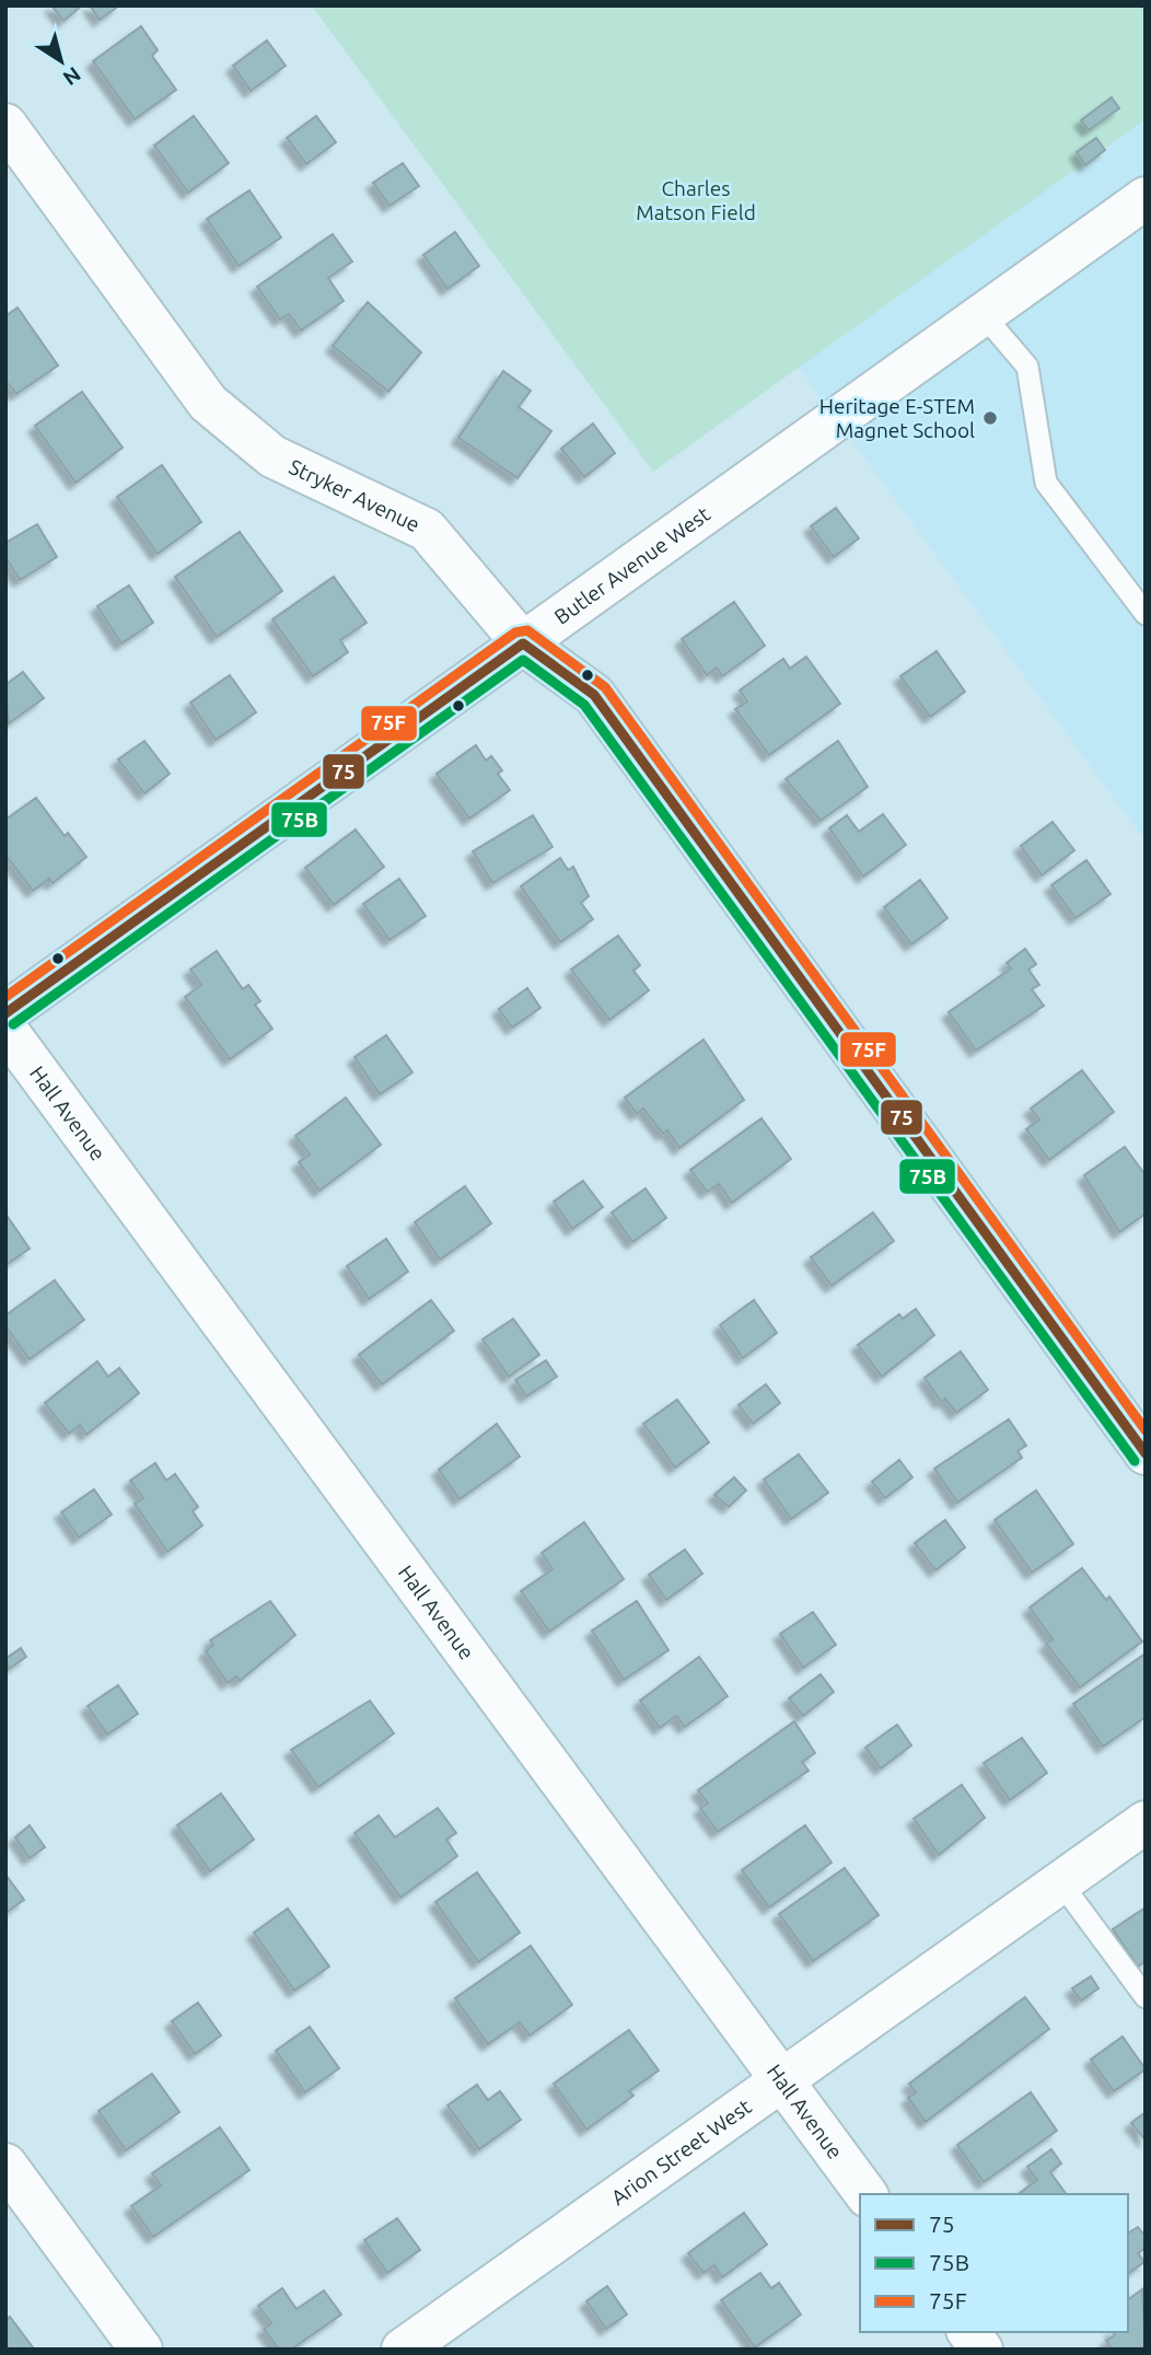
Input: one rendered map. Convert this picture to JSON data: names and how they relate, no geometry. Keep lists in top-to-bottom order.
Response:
{
  "streets": {
    "street": [
      "Stryker Avenue",
      "Butler Avenue West",
      "Hall Avenue",
      "Arion Street West"
    ]
  },
  "crossings": [
    ["Stryker Avenue", "Butler Avenue West"],
    ["Hall Avenue", "Arion Street West"]
  ],
  "parks": ["Charles Matson Field"],
  "places": ["Heritage E-STEM Magnet School"],
  "lines": ["transit line 75F", "transit line 75", "transit line 75B"],
  "legend": ["75", "75B", "75F"],
  "north": "bottom right"
}
